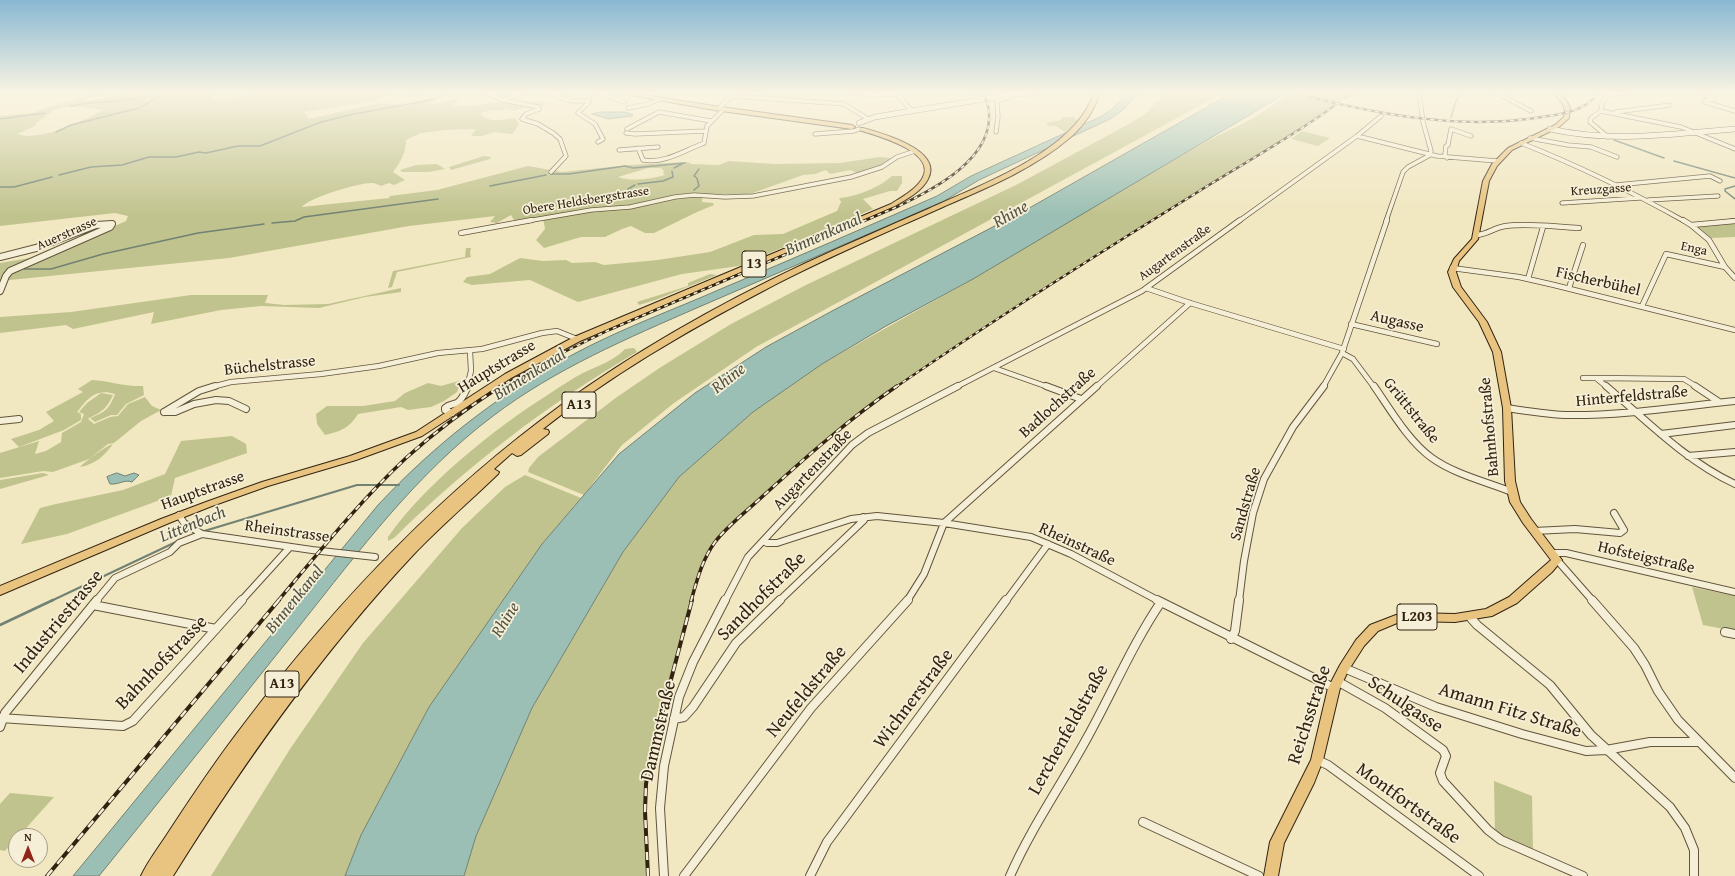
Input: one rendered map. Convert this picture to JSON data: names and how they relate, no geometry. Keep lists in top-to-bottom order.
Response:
{
  "streets": {
    "highway": ["A13"],
    "main road": [
      "13",
      "Hauptstrasse",
      "Bahnhofstraße",
      "L203",
      "Reichsstraße"
    ],
    "street": [
      "Kreuzgasse",
      "Obere Heldsbergstrasse",
      "Auerstrasse",
      "Enga",
      "Augartenstraße",
      "Fischerbühel",
      "Augasse",
      "Büchelstrasse",
      "Hinterfeldstraße",
      "Badlochstraße",
      "Grüttstraße",
      "Sandstraße",
      "Rheinstrasse",
      "Rheinstraße",
      "Hofsteigstraße",
      "Sandhofstraße",
      "Industriestrasse",
      "Bahnhofstrasse",
      "Neufeldstraße",
      "Wichnerstraße",
      "Schulgasse",
      "Amann Fitz Straße",
      "Lerchenfeldstraße",
      "Dammstraße",
      "Montfortstraße"
    ]
  },
  "crossings": [
    ["Obere Heldsbergstrasse", "Hauptstrasse"],
    ["Enga", "Fischerbühel"],
    ["Augartenstraße", "Rheinstraße"],
    ["Augartenstraße", "Dammstraße"],
    ["Fischerbühel", "Bahnhofstraße"],
    ["Büchelstrasse", "Hauptstrasse"],
    ["Hinterfeldstraße", "Bahnhofstraße"],
    ["Badlochstraße", "Rheinstraße"],
    ["Badlochstraße", "Neufeldstraße"],
    ["Grüttstraße", "Bahnhofstraße"],
    ["Grüttstraße", "Sandstraße"],
    ["Bahnhofstraße", "Hofsteigstraße"],
    ["Bahnhofstraße", "Reichsstraße"],
    ["Sandstraße", "Rheinstraße"],
    ["Rheinstrasse", "Industriestrasse"],
    ["Rheinstrasse", "Bahnhofstrasse"],
    ["Rheinstraße", "Sandhofstraße"],
    ["Rheinstraße", "Neufeldstraße"],
    ["Rheinstraße", "Wichnerstraße"],
    ["Rheinstraße", "Schulgasse"],
    ["Rheinstraße", "Reichsstraße"],
    ["Rheinstraße", "Lerchenfeldstraße"],
    ["Rheinstraße", "Dammstraße"],
    ["Hofsteigstraße", "Reichsstraße"],
    ["Sandhofstraße", "Dammstraße"],
    ["Industriestrasse", "Bahnhofstrasse"],
    ["Schulgasse", "Reichsstraße"],
    ["Amann Fitz Straße", "Reichsstraße"],
    ["Reichsstraße", "Montfortstraße"]
  ],
  "water": ["Rhine", "Binnenkanal", "Littenbach"],
  "north": "top"
}
